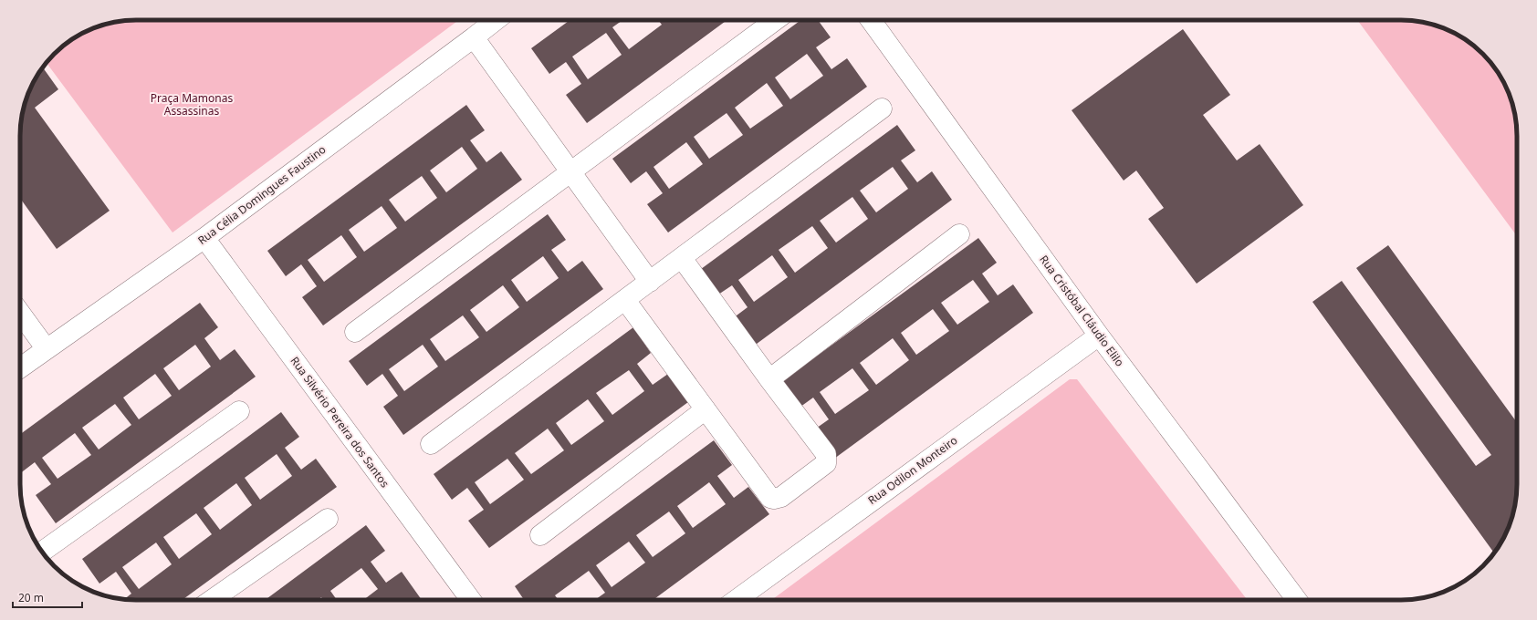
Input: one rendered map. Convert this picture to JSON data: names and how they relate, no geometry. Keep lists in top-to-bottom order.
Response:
{
  "streets": {
    "street": [
      "Rua Célia Domingues Faustino",
      "Rua Cristóbal Cláudio Elilo",
      "Rua Silvério Pereira dos Santos",
      "Rua Odilon Monteiro"
    ]
  },
  "crossings": [
    ["Rua Célia Domingues Faustino", "Rua Silvério Pereira dos Santos"],
    ["Rua Cristóbal Cláudio Elilo", "Rua Odilon Monteiro"]
  ],
  "parks": ["Praça Mamonas Assassinas"],
  "scale_bar": "20 m"
}
